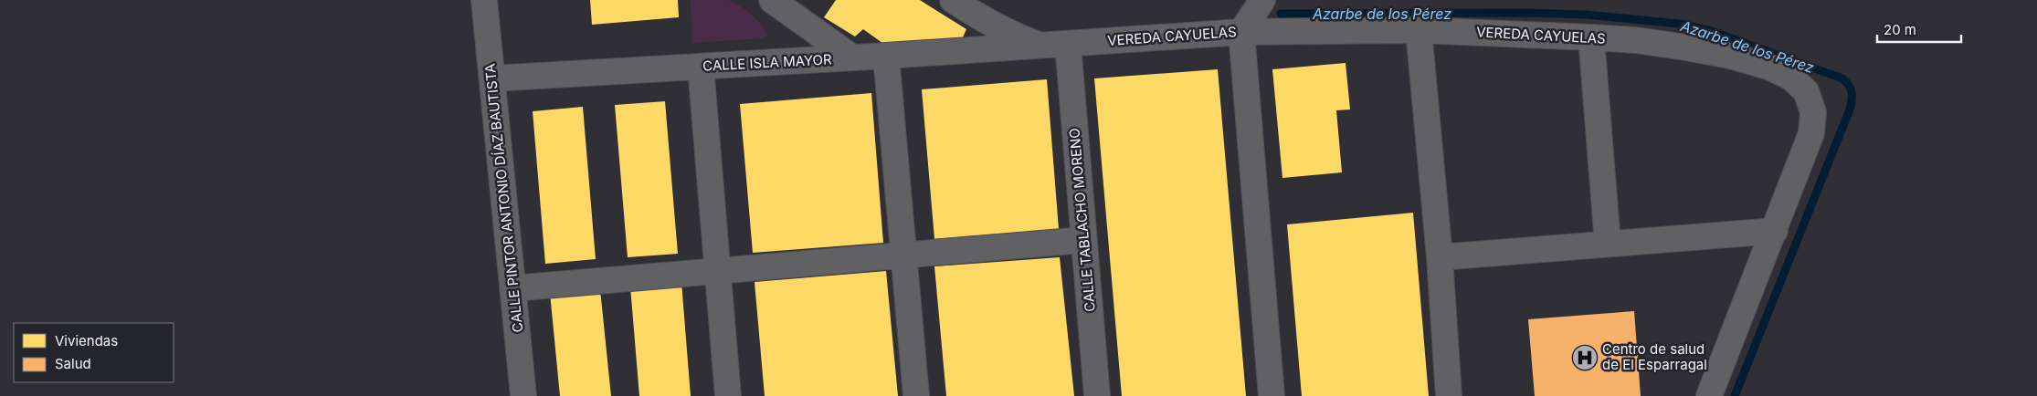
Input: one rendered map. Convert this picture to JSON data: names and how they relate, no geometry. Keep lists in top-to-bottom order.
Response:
{
  "streets": {
    "street": [
      "VEREDA CAYUELAS",
      "CALLE ISLA MAYOR",
      "CALLE PINTOR ANTONIO DÍAZ BAUTISTA",
      "CALLE TABLACHO MORENO"
    ]
  },
  "crossings": [
    ["VEREDA CAYUELAS", "CALLE ISLA MAYOR"],
    ["VEREDA CAYUELAS", "CALLE TABLACHO MORENO"],
    ["CALLE ISLA MAYOR", "CALLE PINTOR ANTONIO DÍAZ BAUTISTA"]
  ],
  "water": ["Azarbe de los Pérez"],
  "places": {
    "hospital": ["Centro de salud de El Esparragal"]
  },
  "legend": ["Viviendas", "Salud"],
  "scale_bar": "20 m"
}
